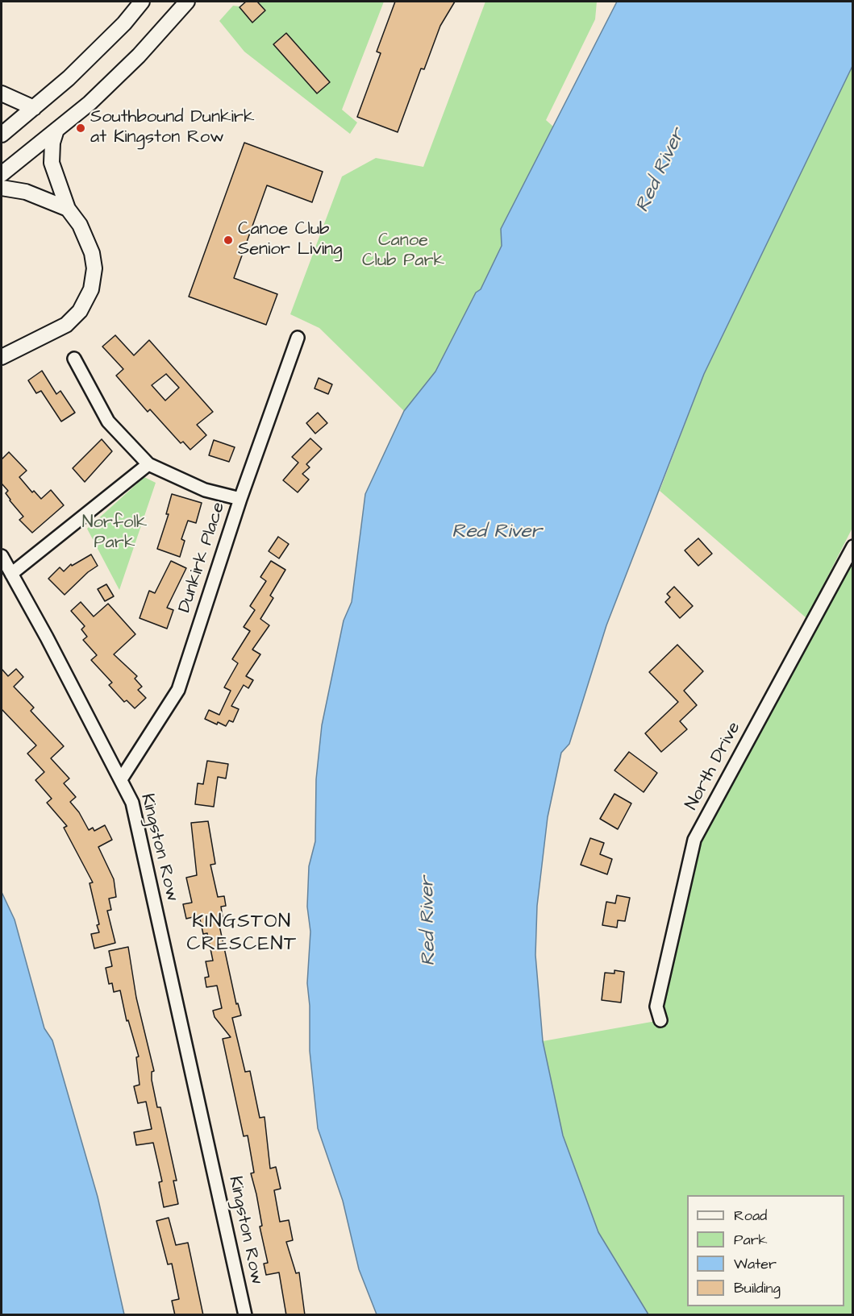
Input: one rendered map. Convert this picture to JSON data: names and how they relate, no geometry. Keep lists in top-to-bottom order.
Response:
{
  "streets": {
    "street": ["Dunkirk Place", "North Drive", "Kingston Row"]
  },
  "crossings": [
    ["Dunkirk Place", "Kingston Row"]
  ],
  "districts": ["KINGSTON CRESCENT"],
  "water": ["Red River"],
  "parks": ["Canoe Club Park", "Norfolk Park"],
  "places": ["Southbound Dunkirk at Kingston Row", "Canoe Club Senior Living"],
  "legend": [
    "Road",
    "Park",
    "Water",
    "Building"
  ]
}
